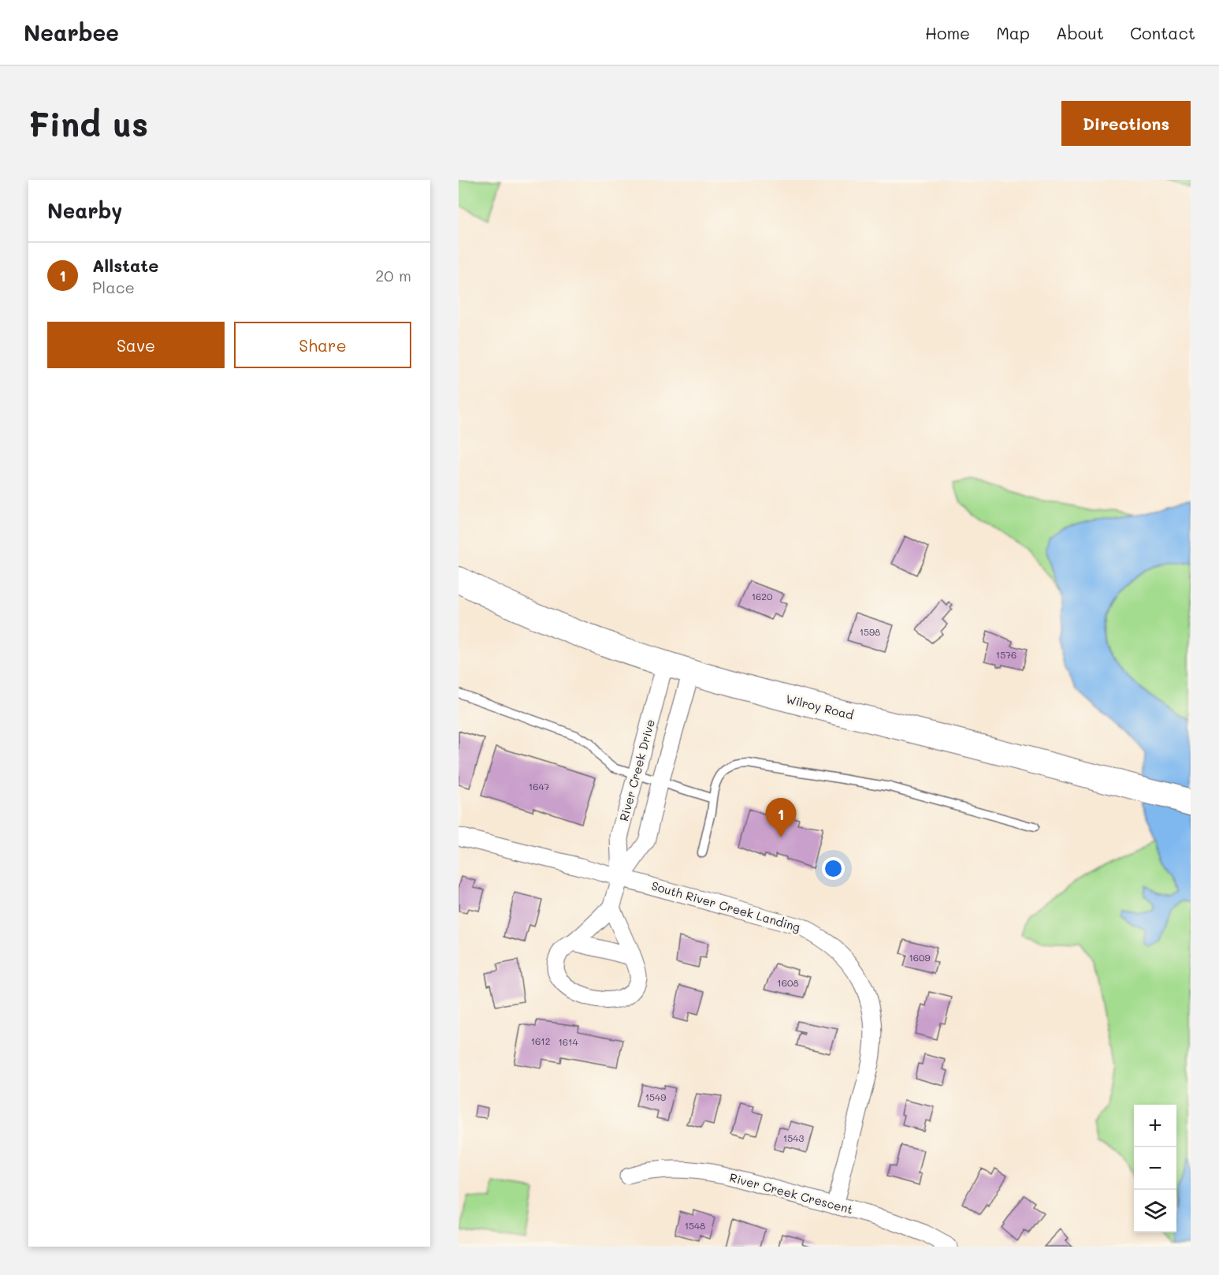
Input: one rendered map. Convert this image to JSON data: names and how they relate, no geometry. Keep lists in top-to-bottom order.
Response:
{
  "streets": {
    "main road": ["Wilroy Road"],
    "street": ["River Creek Drive", "South River Creek Landing", "River Creek Crescent"]
  },
  "crossings": [
    ["Wilroy Road", "River Creek Drive"],
    ["River Creek Drive", "South River Creek Landing"],
    ["South River Creek Landing", "River Creek Crescent"]
  ],
  "house_numbers": [
    "1620",
    "1598",
    "1576",
    "1647",
    "1609",
    "1608",
    "1612",
    "1614",
    "1549",
    "1543",
    "1548"
  ],
  "page": {
    "header": "Nearbee",
    "nav": [
      "Home",
      "Map",
      "About",
      "Contact"
    ],
    "buttons": [
      "Directions",
      ["Save", "Share"]
    ],
    "title": "Find us",
    "heading": "Nearby",
    "list": [
      {
        "mark": "1",
        "name": "Allstate",
        "note": "Place",
        "value": "20 m"
      }
    ],
    "pins": "1",
    "map_buttons": ["+", "−"]
  }
}
